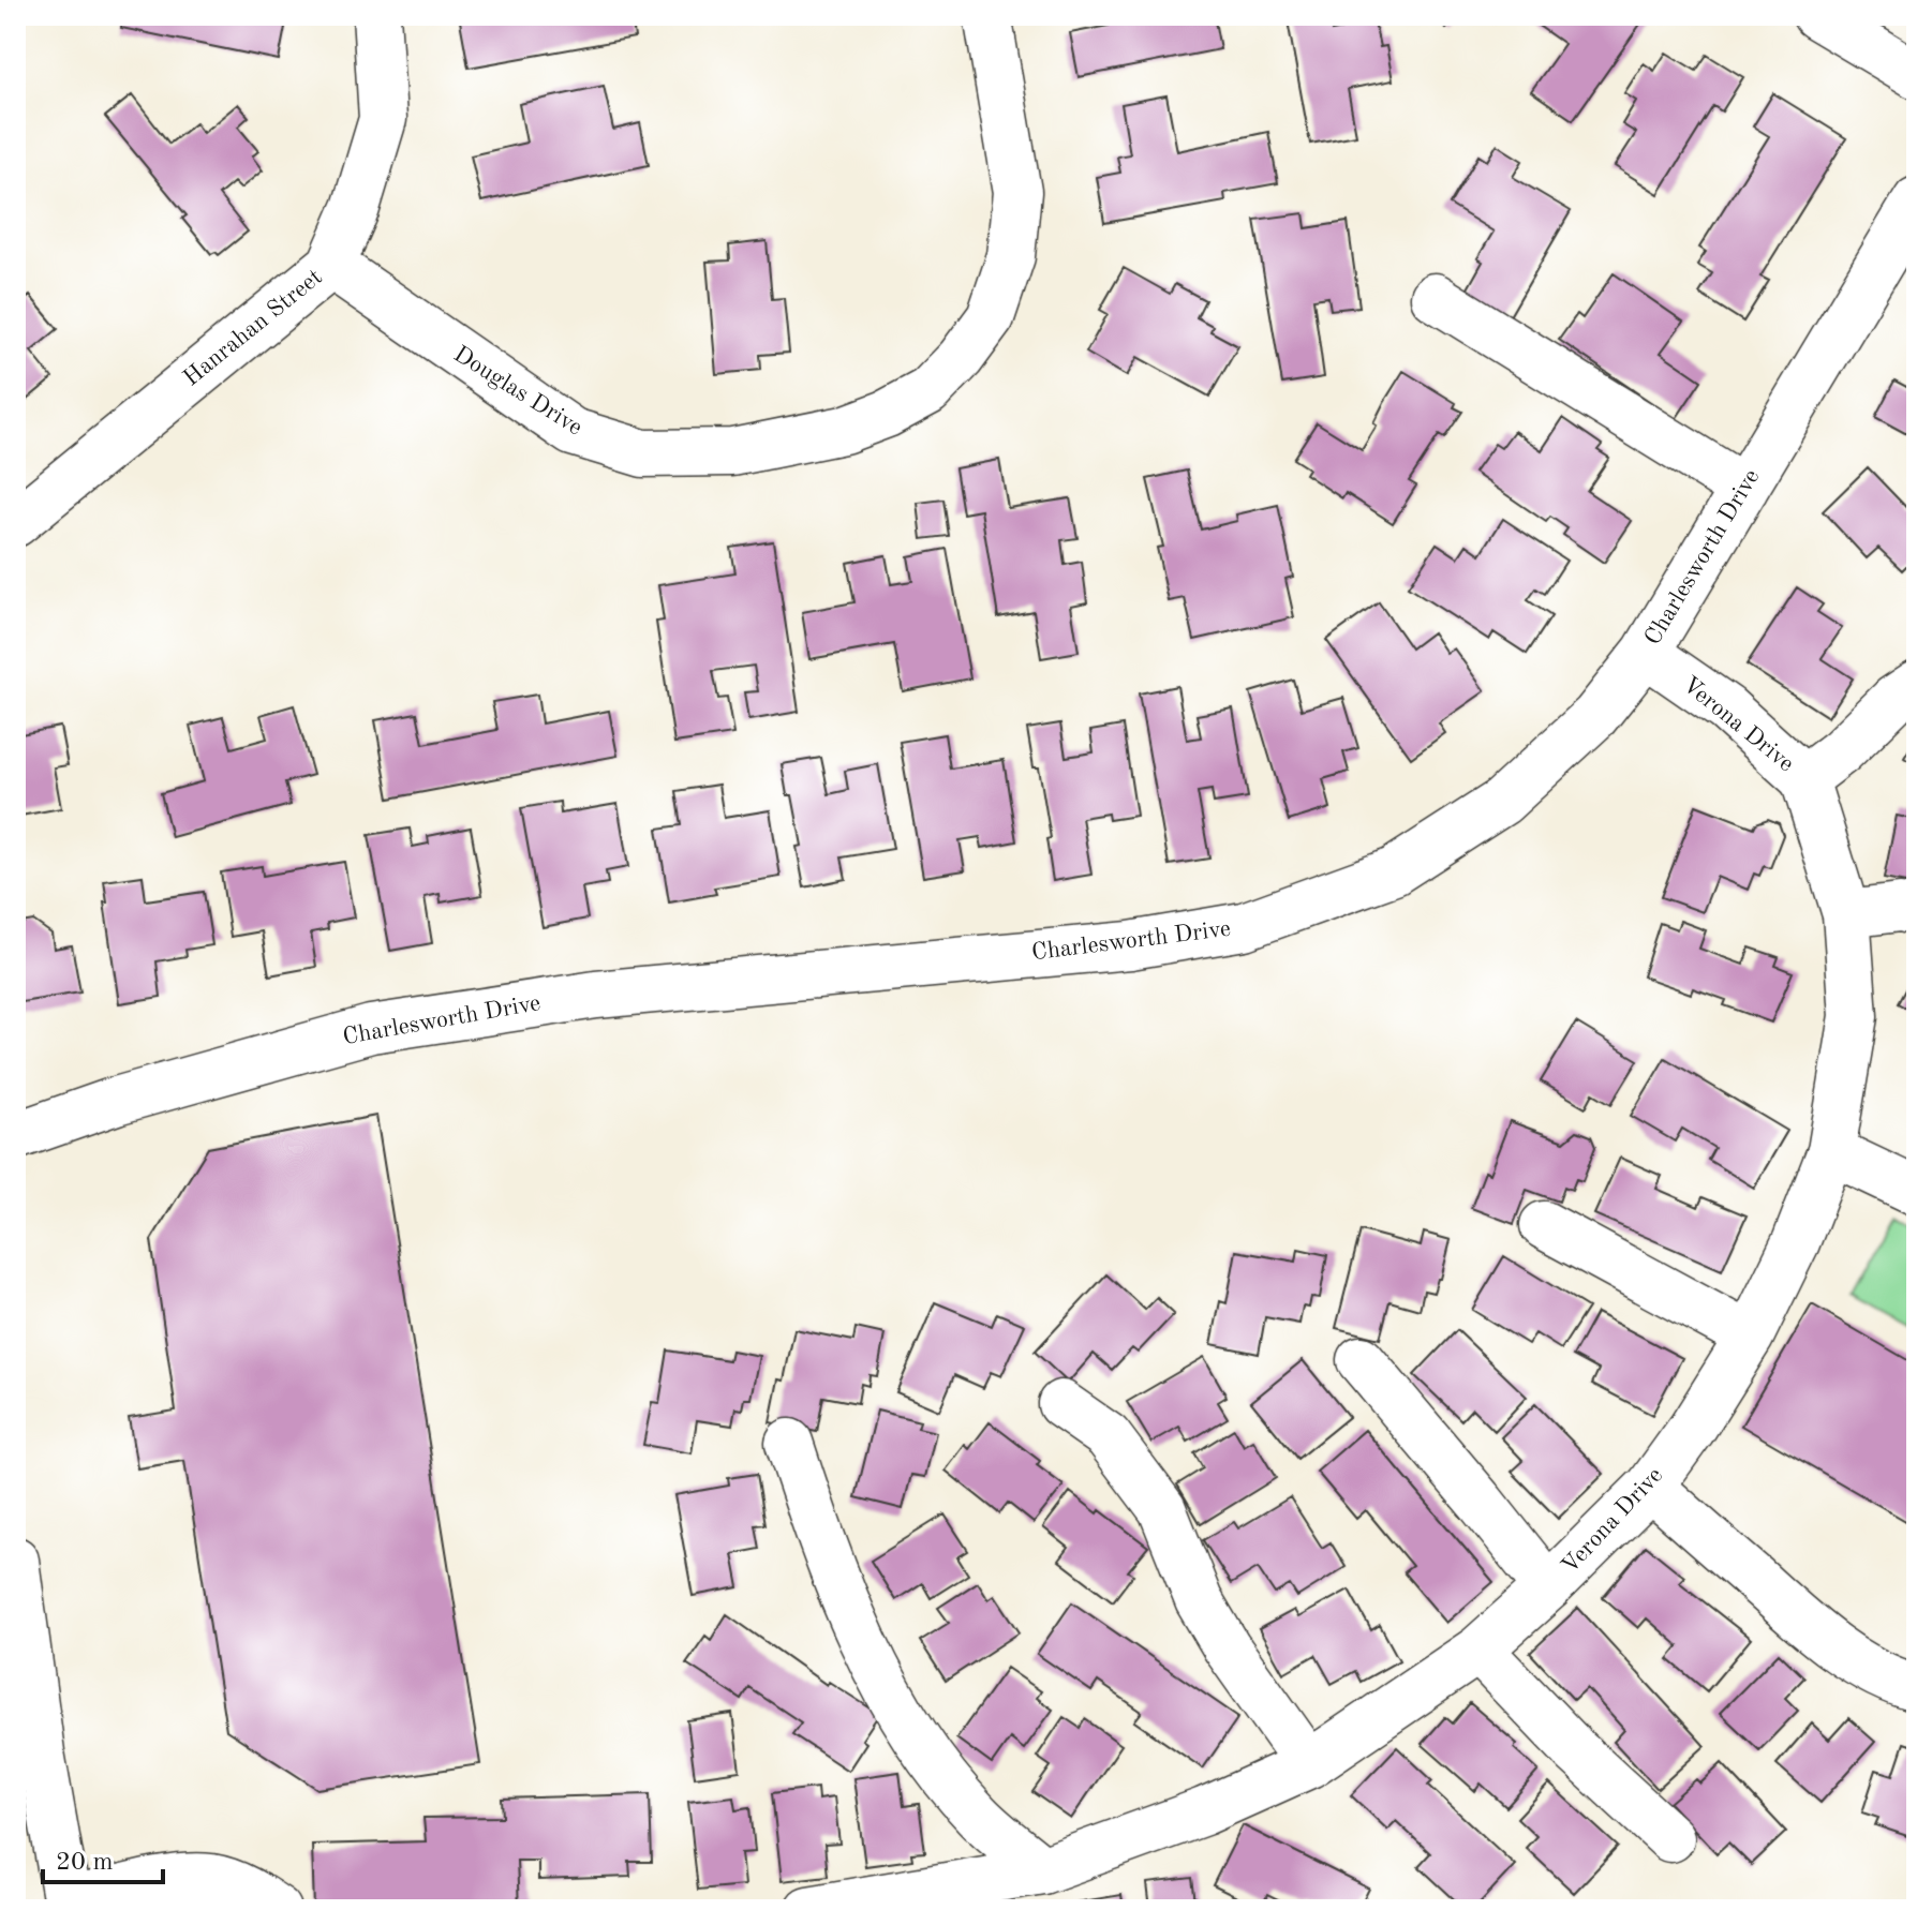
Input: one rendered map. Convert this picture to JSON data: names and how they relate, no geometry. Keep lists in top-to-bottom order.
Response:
{
  "streets": {
    "street": [
      "Hanrahan Street",
      "Douglas Drive",
      "Charlesworth Drive",
      "Verona Drive"
    ]
  },
  "crossings": [
    ["Hanrahan Street", "Douglas Drive"],
    ["Charlesworth Drive", "Verona Drive"]
  ],
  "scale_bar": "20 m"
}
